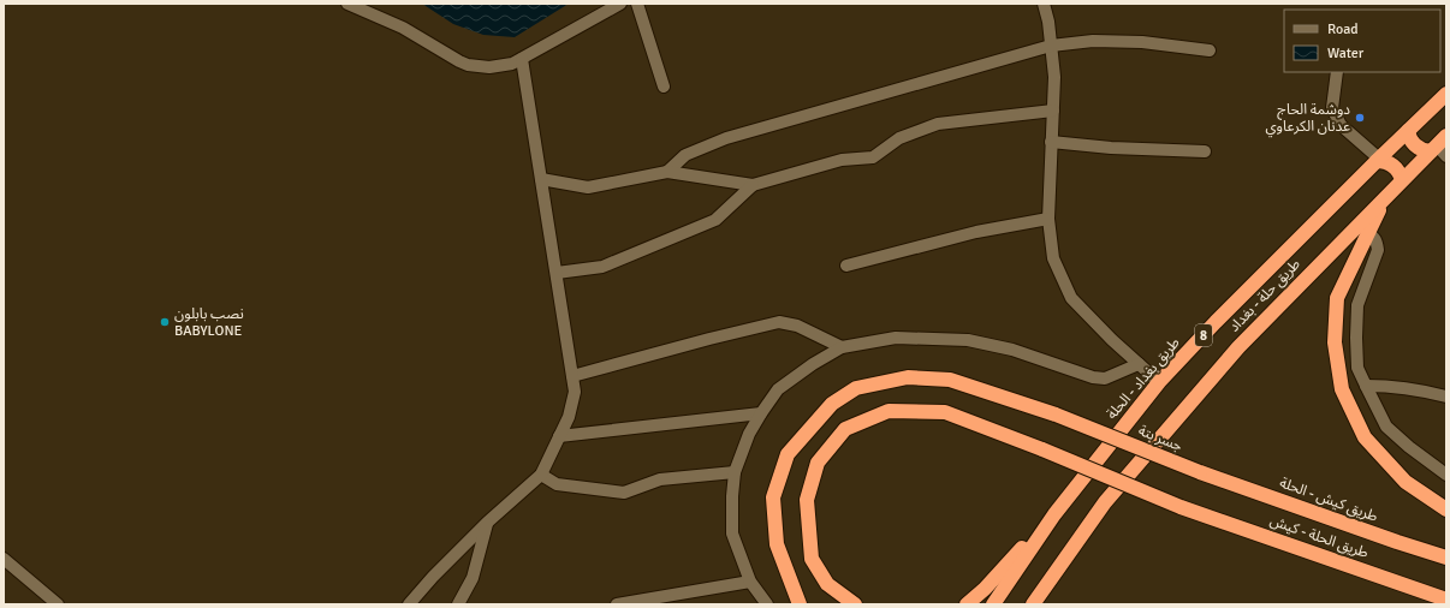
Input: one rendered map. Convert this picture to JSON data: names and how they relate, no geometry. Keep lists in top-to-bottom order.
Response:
{
  "streets": {
    "highway": [
      "طريق حلة - بغداد",
      "8",
      "طريق بغداد - الحلة",
      "جسر بتة",
      "طريق كيش - الحلة",
      "طريق الحلة - كيش"
    ]
  },
  "crossings": [
    ["جسر بتة", "طريق كيش - الحلة"]
  ],
  "places": ["دوشمة الحاج عدنان الكرعاوي", "نصب بابلون BABYLONE"],
  "legend": ["Road", "Water"]
}
